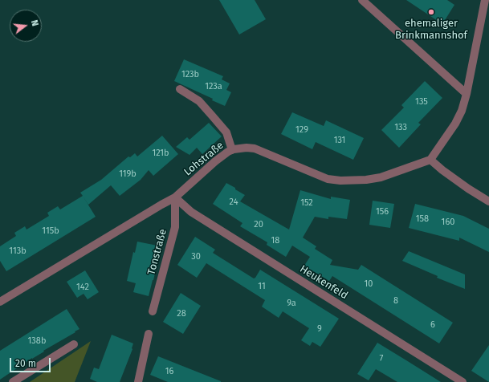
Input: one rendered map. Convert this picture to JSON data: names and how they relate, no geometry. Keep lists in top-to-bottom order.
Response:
{
  "streets": {
    "street": ["Lohstraße", "Tonstraße", "Heukenfeld"]
  },
  "crossings": [
    ["Lohstraße", "Tonstraße"],
    ["Lohstraße", "Heukenfeld"],
    ["Tonstraße", "Heukenfeld"]
  ],
  "places": ["ehemaliger Brinkmannshof"],
  "house_numbers": [
    "123b",
    "123a",
    "135",
    "133",
    "129",
    "131",
    "121b",
    "119b",
    "24",
    "152",
    "156",
    "158",
    "160",
    "20",
    "115b",
    "18",
    "113b",
    "30",
    "10",
    "11",
    "142",
    "8",
    "9a",
    "28",
    "6",
    "9",
    "138b",
    "7",
    "16"
  ],
  "scale_bar": "20 m",
  "north": "right"
}
